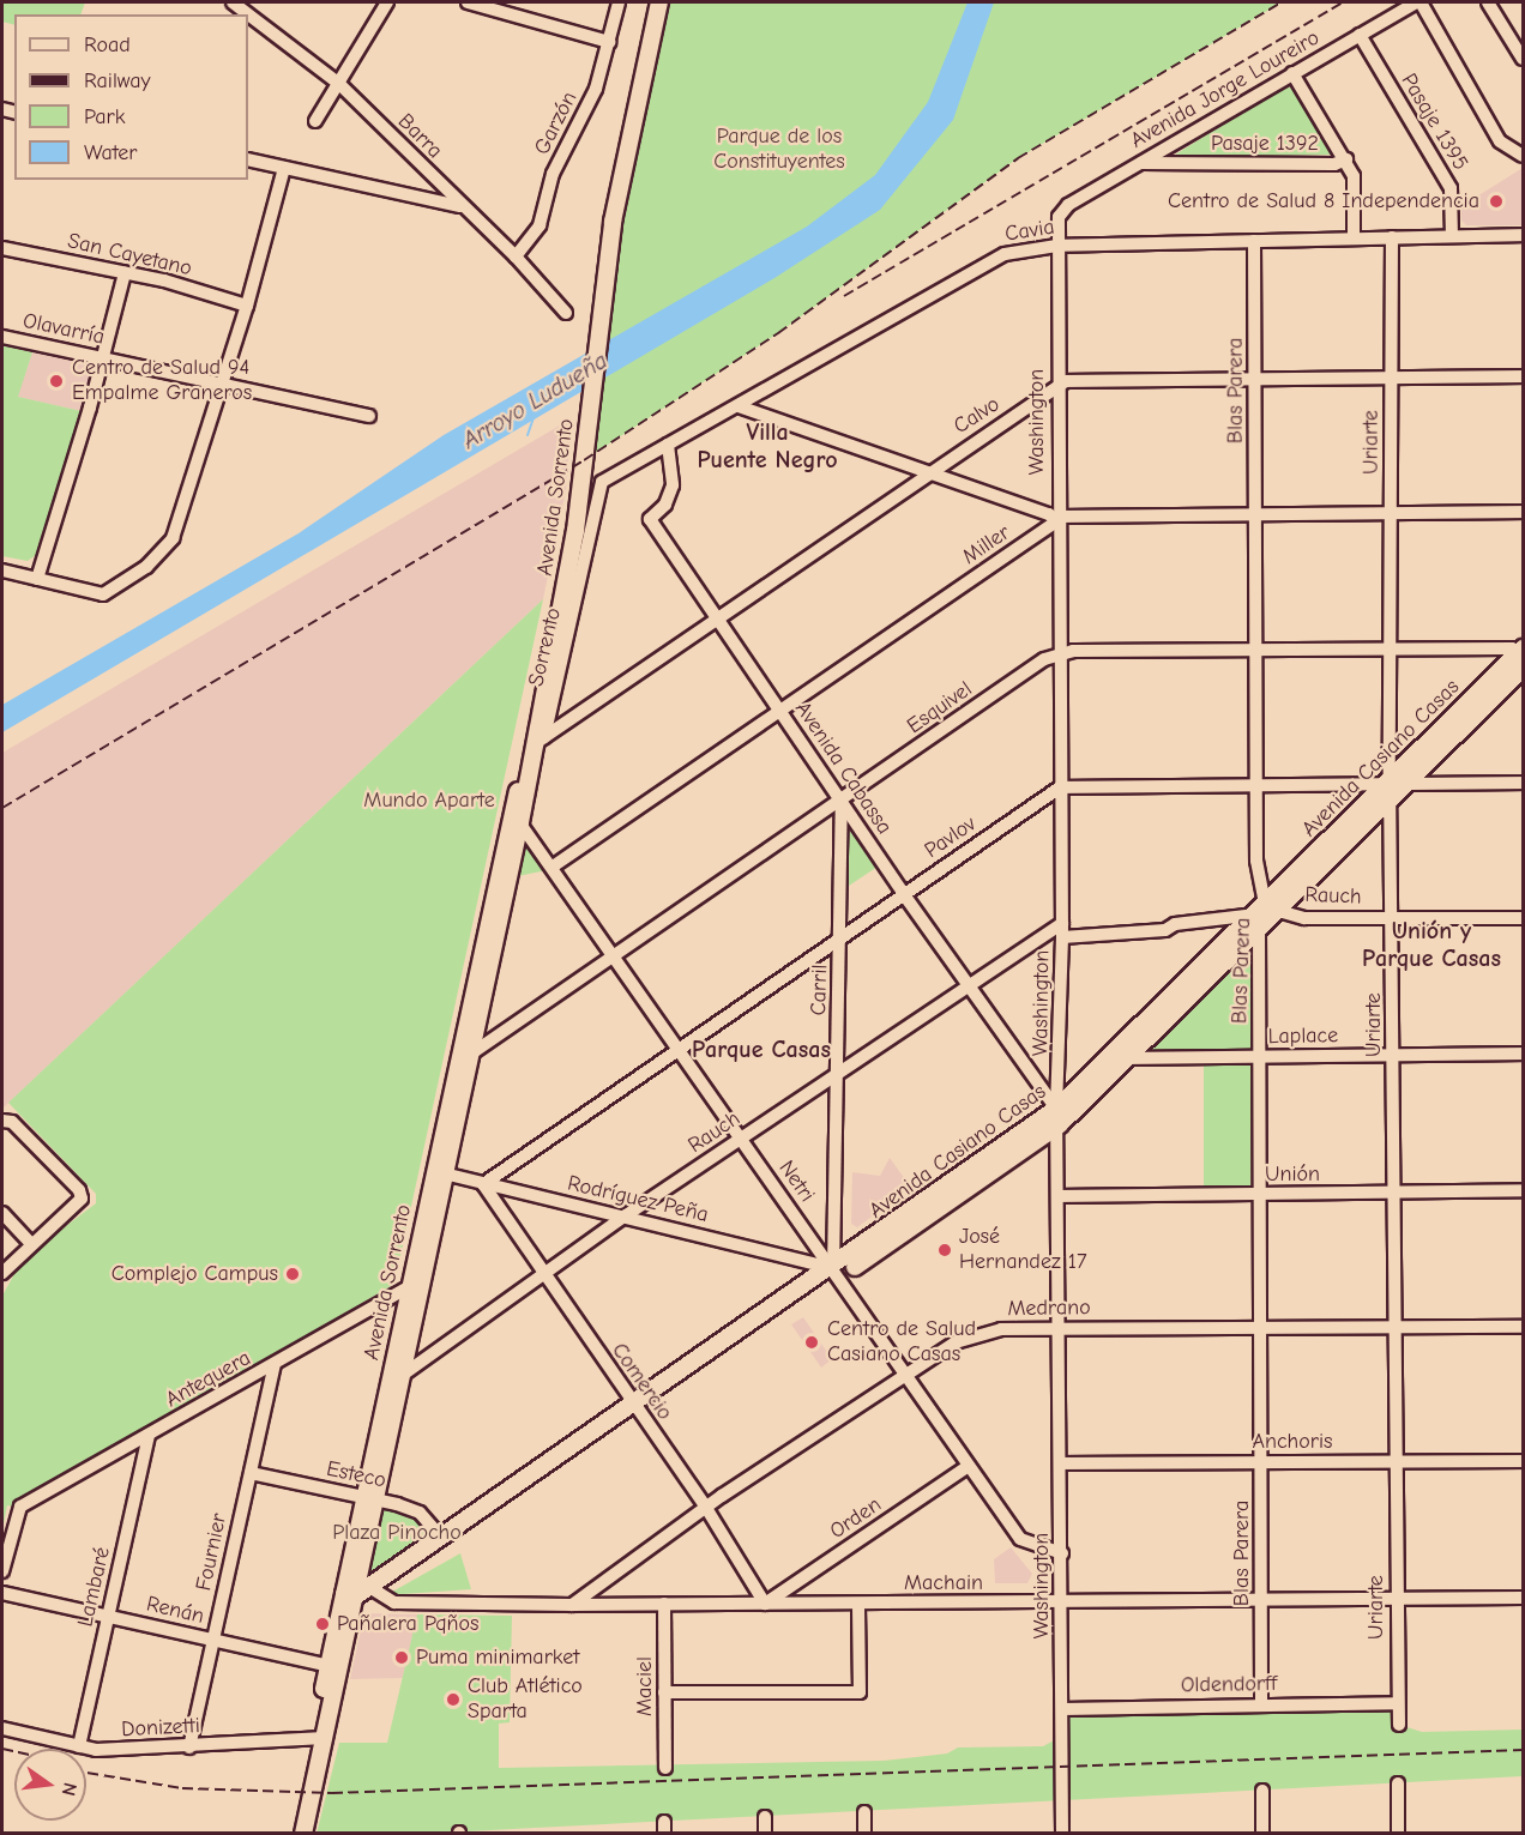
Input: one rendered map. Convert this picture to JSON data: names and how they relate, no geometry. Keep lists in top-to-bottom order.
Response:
{
  "streets": {
    "main road": ["Avenida Sorrento", "Avenida Casiano Casas"],
    "street": [
      "Avenida Jorge Loureiro",
      "Pasaje 1395",
      "Garzón",
      "Barra",
      "Pasaje 1392",
      "Cavia",
      "San Cayetano",
      "Olavarría",
      "Blas Parera",
      "Calvo",
      "Washington",
      "Uriarte",
      "Miller",
      "Sorrento",
      "Esquivel",
      "Avenida Cabassa",
      "Pavlov",
      "Rauch",
      "Carril",
      "Laplace",
      "Unión",
      "Netri",
      "Rodríguez Peña",
      "Medrano",
      "Antequera",
      "Comercio",
      "Anchoris",
      "Esteco",
      "Orden",
      "Fournier",
      "Machain",
      "Lambaré",
      "Renán",
      "Oldendorff",
      "Maciel",
      "Donizetti"
    ]
  },
  "crossings": [
    ["Avenida Jorge Loureiro", "Pasaje 1395"],
    ["Avenida Jorge Loureiro", "Pasaje 1392"],
    ["Avenida Jorge Loureiro", "Washington"],
    ["Pasaje 1395", "Cavia"],
    ["Garzón", "Barra"],
    ["Cavia", "Blas Parera"],
    ["Cavia", "Washington"],
    ["Cavia", "Uriarte"],
    ["Cavia", "Sorrento"],
    ["Cavia", "Avenida Cabassa"],
    ["Blas Parera", "Calvo"],
    ["Blas Parera", "Miller"],
    ["Blas Parera", "Esquivel"],
    ["Blas Parera", "Avenida Casiano Casas"],
    ["Blas Parera", "Rauch"],
    ["Blas Parera", "Laplace"],
    ["Blas Parera", "Unión"],
    ["Blas Parera", "Medrano"],
    ["Blas Parera", "Anchoris"],
    ["Blas Parera", "Machain"],
    ["Blas Parera", "Oldendorff"],
    ["Calvo", "Washington"],
    ["Calvo", "Uriarte"],
    ["Calvo", "Avenida Sorrento"],
    ["Calvo", "Sorrento"],
    ["Calvo", "Avenida Cabassa"],
    ["Washington", "Miller"],
    ["Washington", "Esquivel"],
    ["Washington", "Avenida Casiano Casas"],
    ["Washington", "Avenida Cabassa"],
    ["Washington", "Pavlov"],
    ["Washington", "Rauch"],
    ["Washington", "Unión"],
    ["Washington", "Netri"],
    ["Washington", "Medrano"],
    ["Washington", "Anchoris"],
    ["Washington", "Machain"],
    ["Washington", "Oldendorff"],
    ["Uriarte", "Miller"],
    ["Uriarte", "Esquivel"],
    ["Uriarte", "Avenida Casiano Casas"],
    ["Uriarte", "Rauch"],
    ["Uriarte", "Laplace"],
    ["Uriarte", "Unión"],
    ["Uriarte", "Medrano"],
    ["Uriarte", "Anchoris"],
    ["Uriarte", "Machain"],
    ["Uriarte", "Oldendorff"],
    ["Avenida Sorrento", "Sorrento"],
    ["Avenida Sorrento", "Esquivel"],
    ["Avenida Sorrento", "Avenida Casiano Casas"],
    ["Avenida Sorrento", "Rauch"],
    ["Avenida Sorrento", "Netri"],
    ["Avenida Sorrento", "Rodríguez Peña"],
    ["Avenida Sorrento", "Antequera"],
    ["Avenida Sorrento", "Esteco"],
    ["Avenida Sorrento", "Machain"],
    ["Avenida Sorrento", "Renán"],
    ["Avenida Sorrento", "Donizetti"],
    ["Miller", "Avenida Cabassa"],
    ["Miller", "Netri"],
    ["Esquivel", "Avenida Casiano Casas"],
    ["Esquivel", "Avenida Cabassa"],
    ["Esquivel", "Carril"],
    ["Esquivel", "Netri"],
    ["Avenida Casiano Casas", "Avenida Cabassa"],
    ["Avenida Casiano Casas", "Rauch"],
    ["Avenida Casiano Casas", "Carril"],
    ["Avenida Casiano Casas", "Laplace"],
    ["Avenida Casiano Casas", "Netri"],
    ["Avenida Casiano Casas", "Rodríguez Peña"],
    ["Avenida Casiano Casas", "Comercio"],
    ["Avenida Casiano Casas", "Esteco"],
    ["Avenida Casiano Casas", "Machain"],
    ["Avenida Cabassa", "Pavlov"],
    ["Avenida Cabassa", "Rauch"],
    ["Avenida Cabassa", "Carril"],
    ["Pavlov", "Carril"],
    ["Pavlov", "Netri"],
    ["Pavlov", "Rodríguez Peña"],
    ["Pavlov", "Comercio"],
    ["Rauch", "Carril"],
    ["Rauch", "Netri"],
    ["Rauch", "Rodríguez Peña"],
    ["Rauch", "Comercio"],
    ["Carril", "Netri"],
    ["Carril", "Rodríguez Peña"],
    ["Netri", "Rodríguez Peña"],
    ["Netri", "Medrano"],
    ["Netri", "Orden"],
    ["Rodríguez Peña", "Comercio"],
    ["Medrano", "Comercio"],
    ["Medrano", "Machain"],
    ["Antequera", "Fournier"],
    ["Antequera", "Lambaré"],
    ["Comercio", "Orden"],
    ["Comercio", "Machain"],
    ["Esteco", "Fournier"],
    ["Orden", "Machain"],
    ["Fournier", "Renán"],
    ["Fournier", "Donizetti"],
    ["Machain", "Maciel"],
    ["Lambaré", "Renán"],
    ["Lambaré", "Donizetti"]
  ],
  "districts": ["Villa Puente Negro", "Unión y Parque Casas", "Parque Casas"],
  "water": ["Arroyo Ludueña"],
  "parks": ["Parque de los Constituyentes", "Mundo Aparte", "Plaza Pinocho"],
  "places": [
    "Centro de Salud 8 Independencia",
    "Centro de Salud 94 Empalme Graneros",
    "José Hernandez 17",
    "Complejo Campus",
    "Centro de Salud Casiano Casas",
    "Pañalera Pqños",
    "Puma minimarket",
    "Club Atlético Sparta"
  ],
  "legend": [
    "Road",
    "Railway",
    "Park",
    "Water"
  ],
  "north": "right"
}
